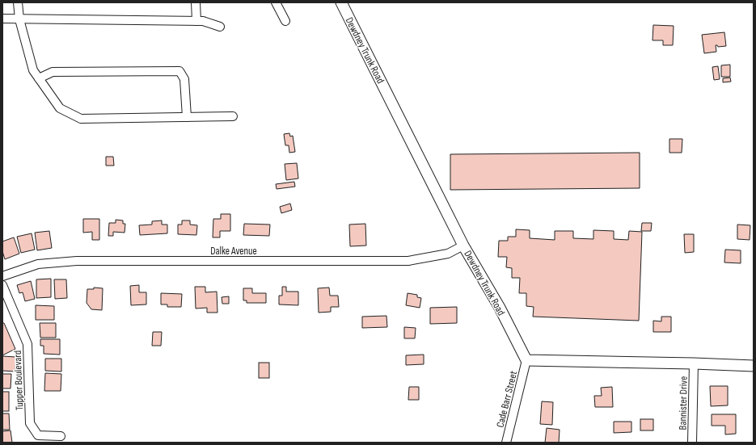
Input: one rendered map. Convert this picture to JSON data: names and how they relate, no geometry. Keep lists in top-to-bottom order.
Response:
{
  "streets": {
    "main road": ["Dewdney Trunk Road"],
    "street": [
      "Dalke Avenue",
      "Tupper Boulevard",
      "Cade Barr Street",
      "Bannister Drive"
    ]
  },
  "crossings": [
    ["Dewdney Trunk Road", "Dalke Avenue"],
    ["Dewdney Trunk Road", "Cade Barr Street"]
  ]
}
